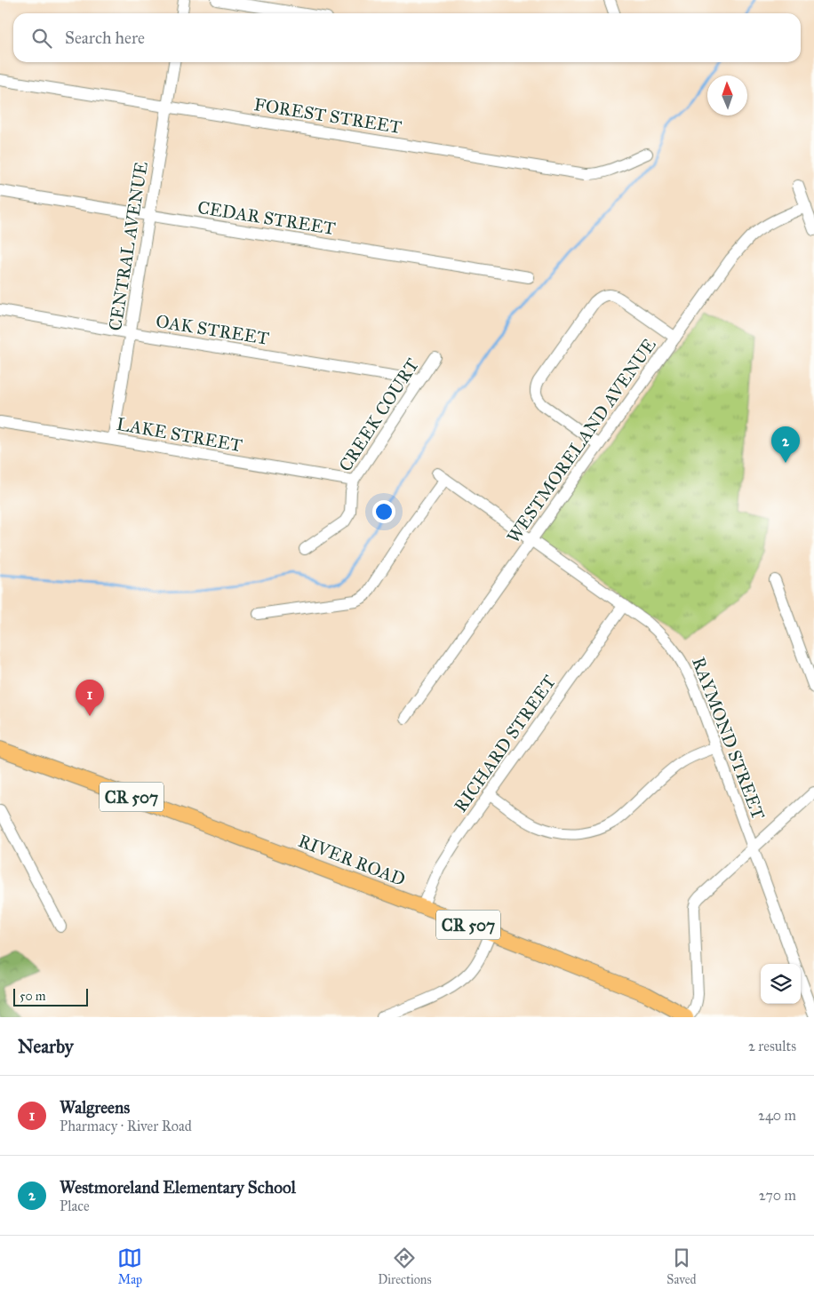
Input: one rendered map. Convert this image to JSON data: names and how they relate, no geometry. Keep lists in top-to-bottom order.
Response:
{
  "streets": {
    "main road": ["CR 507", "RIVER ROAD"],
    "street": [
      "FOREST STREET",
      "CEDAR STREET",
      "CENTRAL AVENUE",
      "OAK STREET",
      "CREEK COURT",
      "LAKE STREET",
      "WESTMORELAND AVENUE",
      "RAYMOND STREET",
      "RICHARD STREET"
    ]
  },
  "crossings": [
    ["FOREST STREET", "CENTRAL AVENUE"],
    ["CEDAR STREET", "CENTRAL AVENUE"],
    ["CENTRAL AVENUE", "OAK STREET"],
    ["CENTRAL AVENUE", "LAKE STREET"],
    ["OAK STREET", "CREEK COURT"],
    ["CREEK COURT", "LAKE STREET"],
    ["WESTMORELAND AVENUE", "RAYMOND STREET"],
    ["RAYMOND STREET", "RICHARD STREET"],
    ["RICHARD STREET", "RIVER ROAD"]
  ],
  "scale_bar": "50 m",
  "north": "top",
  "page": {
    "search": "Search here",
    "pins": ["2", "1"],
    "scale": "50 m",
    "heading": ["Nearby", "2 results"],
    "list": [
      {
        "mark": "1",
        "name": "Walgreens",
        "note": "Pharmacy · River Road",
        "value": "240 m"
      },
      {
        "mark": "2",
        "name": "Westmoreland Elementary School",
        "note": "Place",
        "value": "270 m"
      }
    ],
    "nav": ["Map", "Directions", "Saved"]
  }
}
